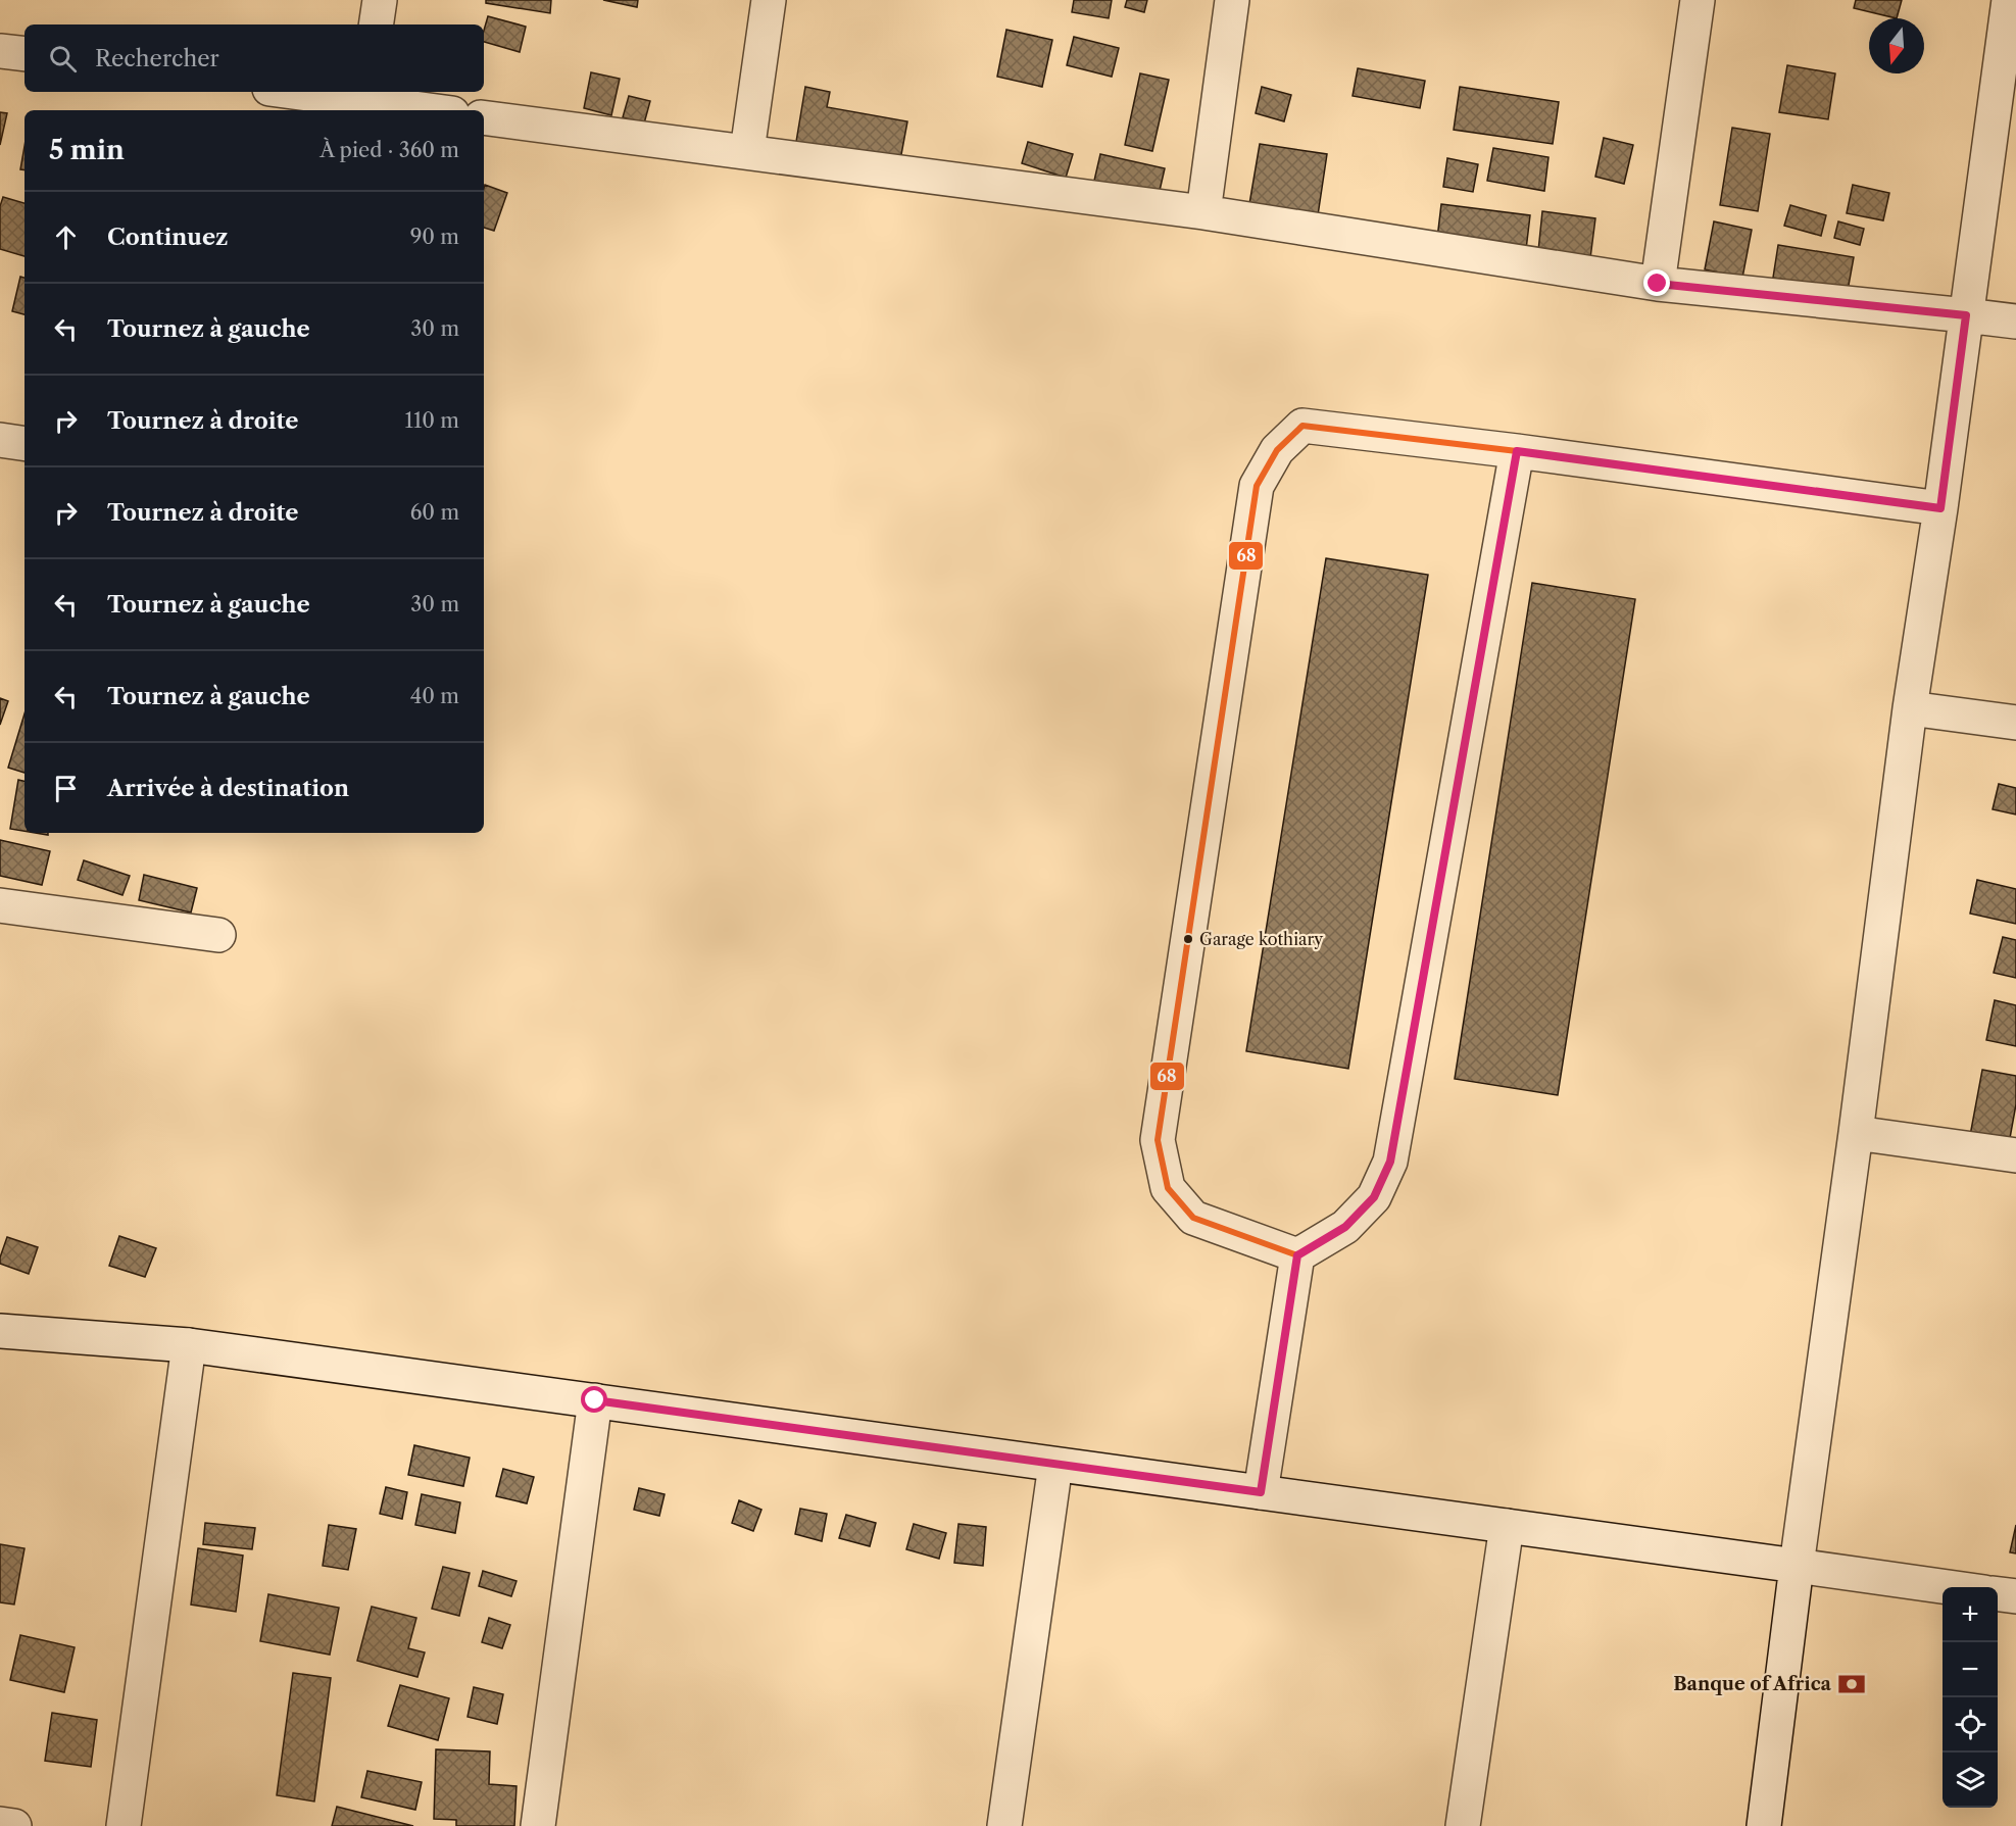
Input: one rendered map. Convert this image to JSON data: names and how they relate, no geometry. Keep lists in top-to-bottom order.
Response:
{
  "places": {
    "other": ["Garage kothiary"],
    "bank": ["Banque of Africa"]
  },
  "lines": ["transit line 68"],
  "north": "bottom",
  "page": {
    "search": "Rechercher",
    "heading": ["5 min", "À pied · 360 m"],
    "list": [
      ["Continuez", "90 m"],
      ["Tournez à gauche", "30 m"],
      ["Tournez à droite", "110 m"],
      ["Tournez à droite", "60 m"],
      ["Tournez à gauche", "30 m"],
      ["Tournez à gauche", "40 m"],
      "Arrivée à destination"
    ],
    "map_buttons": ["+", "−"]
  }
}
